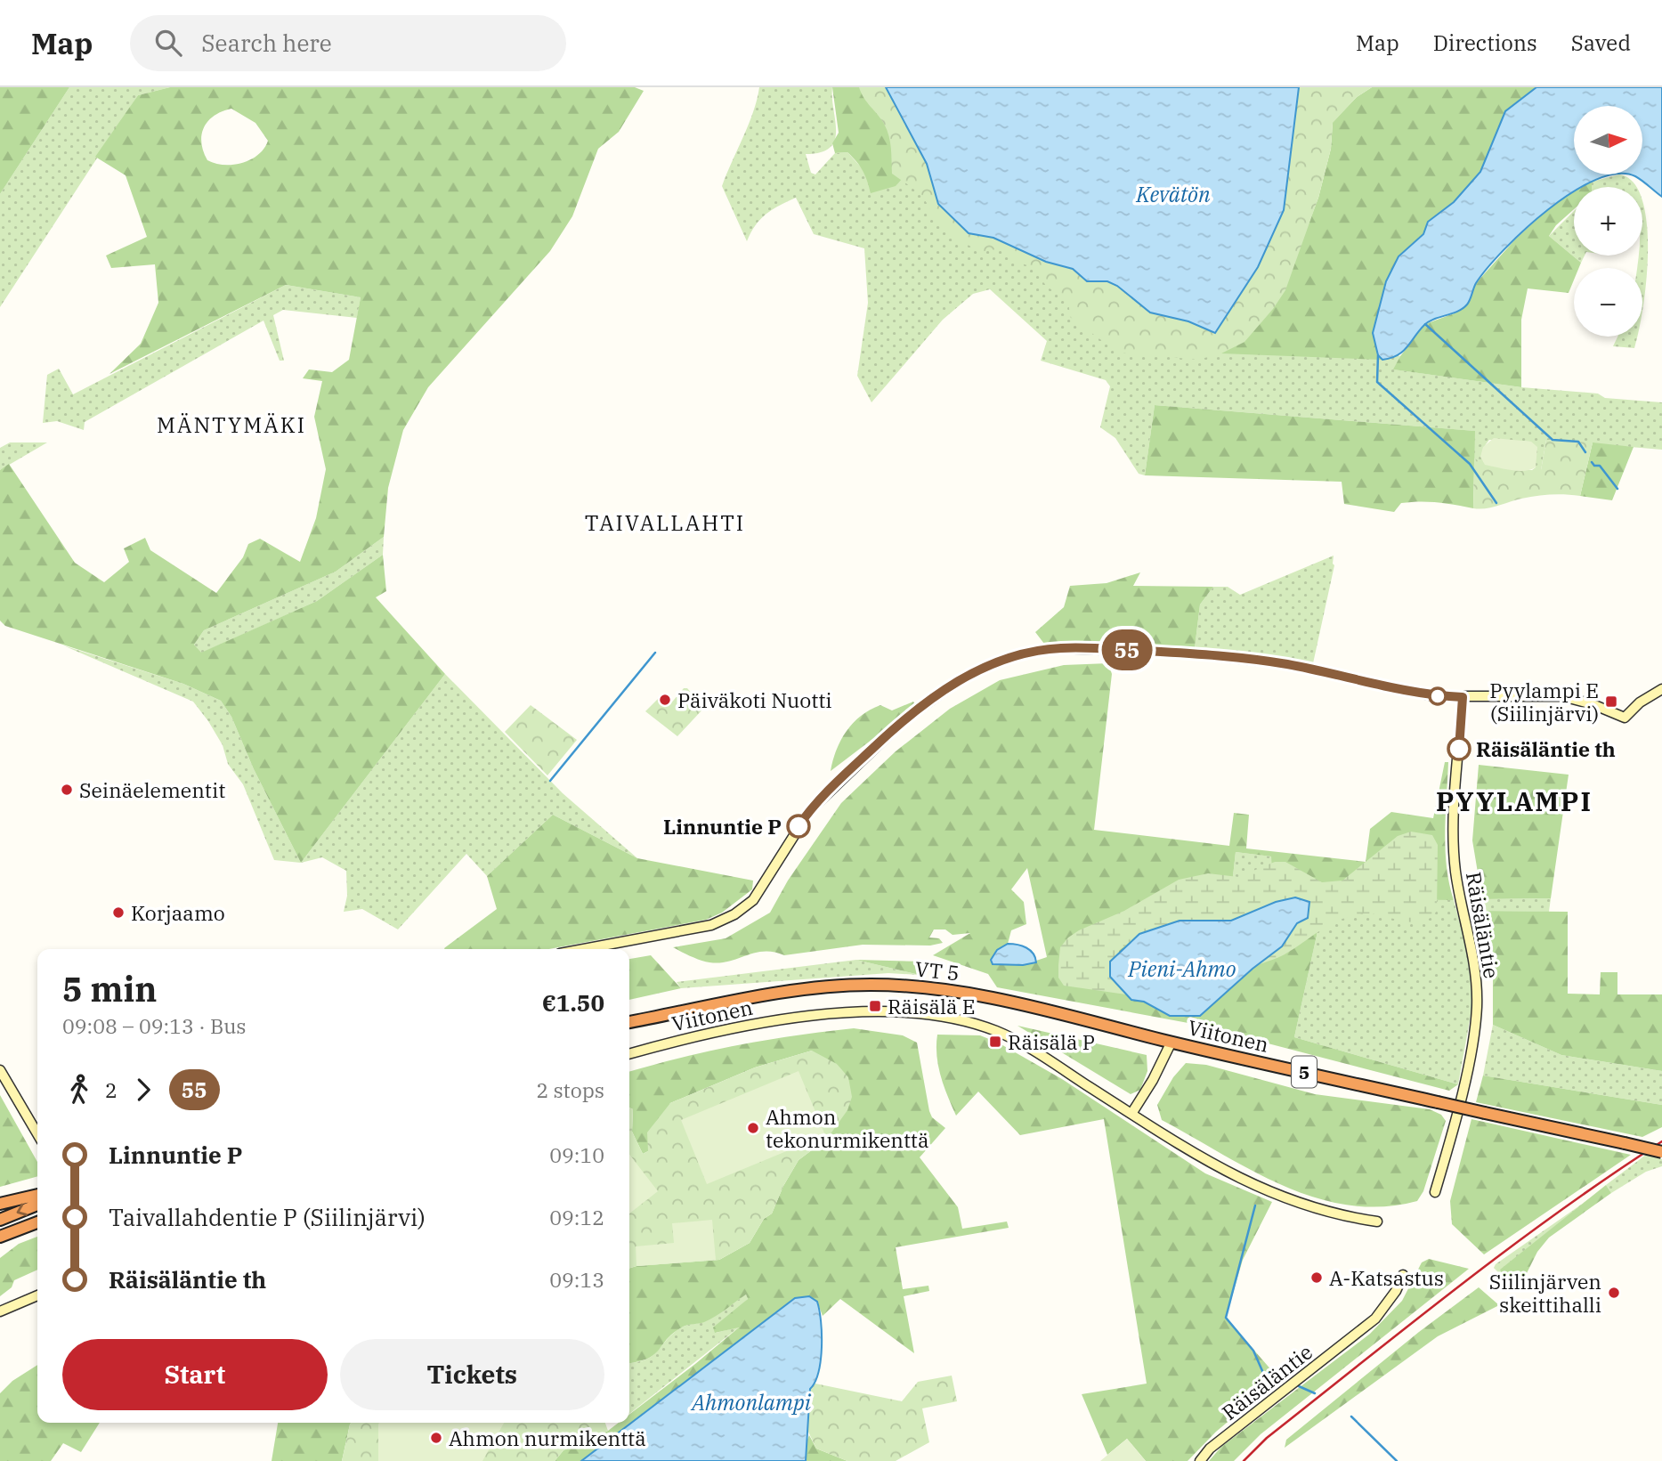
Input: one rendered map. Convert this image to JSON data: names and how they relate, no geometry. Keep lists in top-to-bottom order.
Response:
{
  "streets": {
    "highway": ["VT 5", "Viitonen", "5"],
    "street": ["Räisäläntie"]
  },
  "crossings": [
    ["VT 5", "Viitonen"]
  ],
  "districts": ["MÄNTYMÄKI", "TAIVALLAHTI", "PYYLAMPI"],
  "water": ["Kevätön", "Pieni-Ahmo", "Ahmonlampi"],
  "places": {
    "other": [
      "Päiväkoti Nuotti",
      "Räisäläntie th",
      "Seinäelementit",
      "Linnuntie P",
      "Korjaamo",
      "Ahmon tekonurmikenttä",
      "A-Katsastus",
      "Siilinjärven skeittihalli",
      "Ahmon nurmikenttä"
    ],
    "transit": ["Pyylampi E (Siilinjärvi)", "Räisälä E", "Räisälä P"]
  },
  "lines": ["bus line 55"],
  "north": "right",
  "page": {
    "header": "Map",
    "search": "Search here",
    "nav": ["Map", "Directions", "Saved"],
    "on_map": "55",
    "map_buttons": ["+", "−"],
    "heading": ["5 min", "09:08 – 09:13 · Bus", "€1.50"],
    "legs": ["2", "55", "2 stops"],
    "list": [
      {
        "name": "Linnuntie P",
        "value": "09:10"
      },
      {
        "name": "Taivallahdentie P (Siilinjärvi)",
        "value": "09:12"
      },
      {
        "name": "Räisäläntie th",
        "value": "09:13"
      }
    ],
    "buttons": ["Start", "Tickets"]
  }
}
